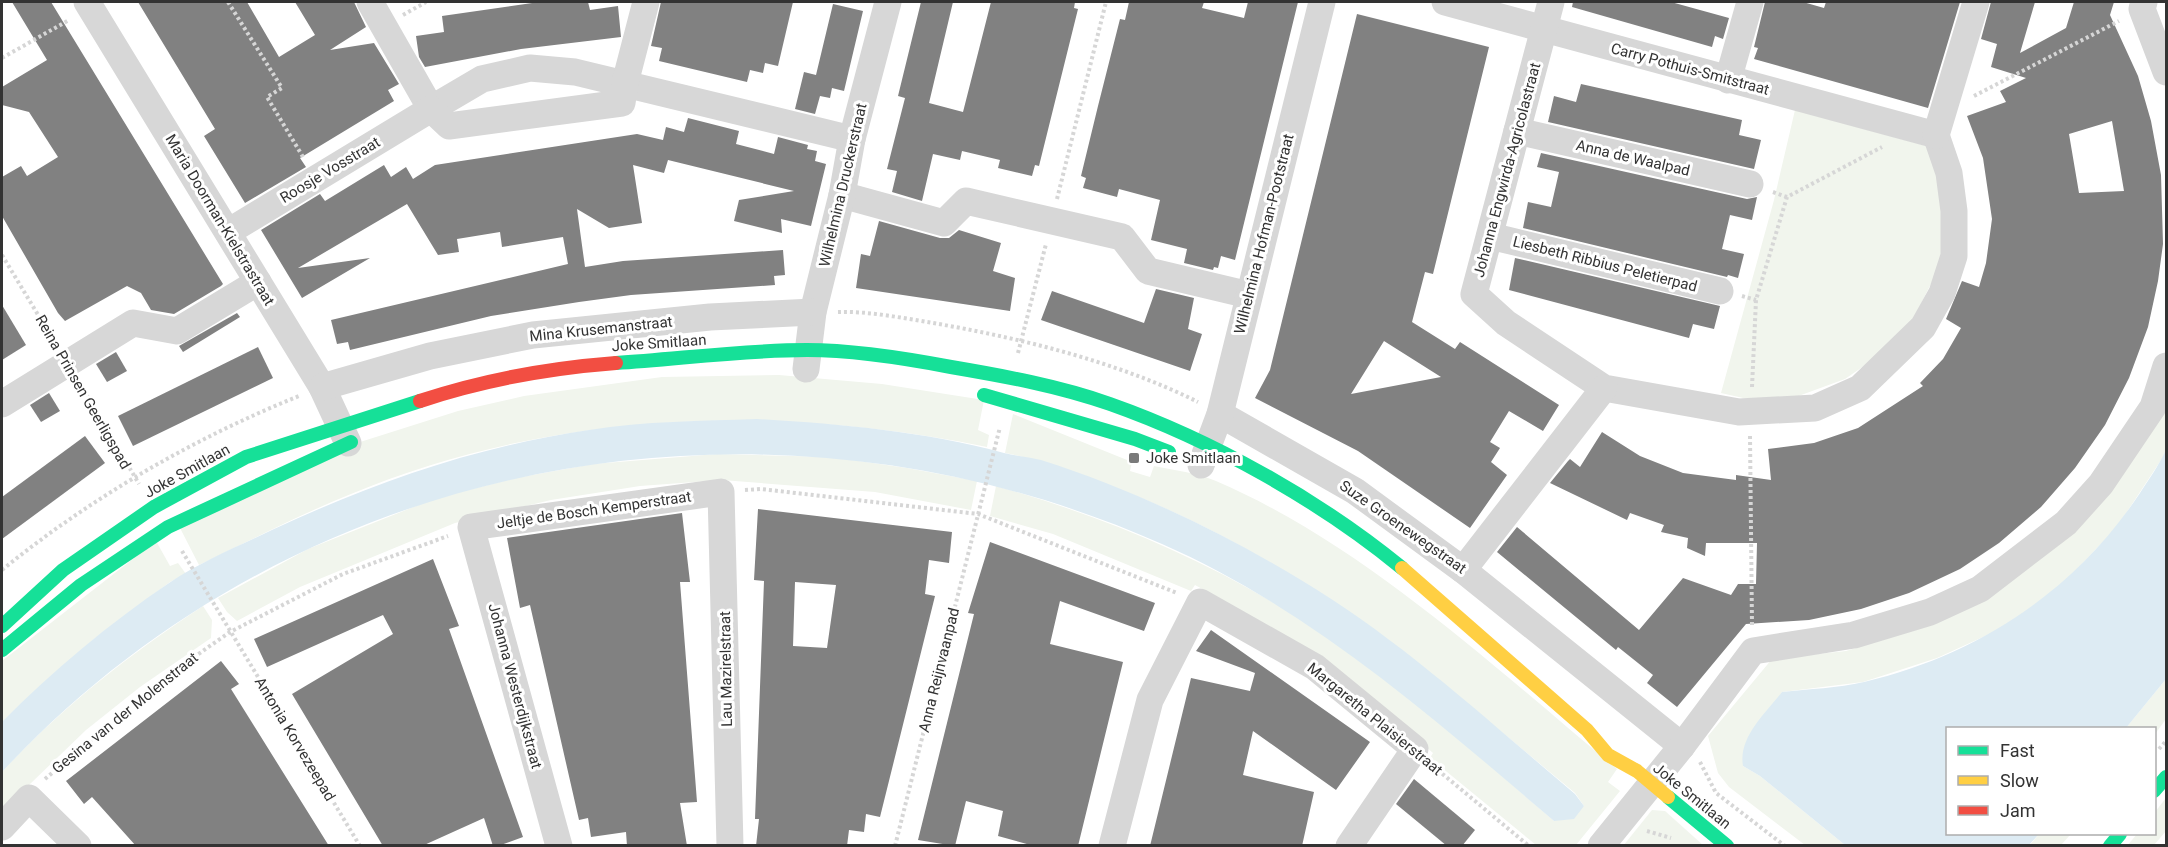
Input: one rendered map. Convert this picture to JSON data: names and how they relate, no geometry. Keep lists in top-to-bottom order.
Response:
{
  "streets": {
    "street": [
      "Carry Pothuis-Smitstraat",
      "Anna de Waalpad",
      "Roosje Vosstraat",
      "Johanna Engwirda-Agricolastraat",
      "Wilhelmina Druckerstraat",
      "Maria Doorman-Kielstrastraat",
      "Wilhelmina Hofman-Pootstraat",
      "Liesbeth Ribbius Peletierpad",
      "Mina Krusemanstraat",
      "Joke Smitlaan",
      "Jeltje de Bosch Kemperstraat",
      "Suze Groenewegstraat",
      "Lau Mazirelstraat",
      "Johanna Westerdijkstraat",
      "Margaretha Plaisierstraat"
    ],
    "path": [
      "Reina Prinsen Geerligspad",
      "Anna Reijnvaanpad",
      "Gesina van der Molenstraat",
      "Antonia Korvezeepad"
    ]
  },
  "crossings": [
    ["Carry Pothuis-Smitstraat", "Johanna Engwirda-Agricolastraat"],
    ["Anna de Waalpad", "Johanna Engwirda-Agricolastraat"],
    ["Roosje Vosstraat", "Wilhelmina Druckerstraat"],
    ["Roosje Vosstraat", "Maria Doorman-Kielstrastraat"],
    ["Johanna Engwirda-Agricolastraat", "Liesbeth Ribbius Peletierpad"],
    ["Wilhelmina Druckerstraat", "Mina Krusemanstraat"],
    ["Wilhelmina Druckerstraat", "Joke Smitlaan"],
    ["Maria Doorman-Kielstrastraat", "Mina Krusemanstraat"],
    ["Maria Doorman-Kielstrastraat", "Joke Smitlaan"],
    ["Wilhelmina Hofman-Pootstraat", "Joke Smitlaan"],
    ["Wilhelmina Hofman-Pootstraat", "Suze Groenewegstraat"],
    ["Joke Smitlaan", "Reina Prinsen Geerligspad"],
    ["Joke Smitlaan", "Suze Groenewegstraat"],
    ["Jeltje de Bosch Kemperstraat", "Lau Mazirelstraat"],
    ["Jeltje de Bosch Kemperstraat", "Johanna Westerdijkstraat"],
    ["Gesina van der Molenstraat", "Antonia Korvezeepad"]
  ],
  "places": {
    "transit": ["Joke Smitlaan"]
  },
  "legend": ["Fast", "Slow", "Jam"]
}
